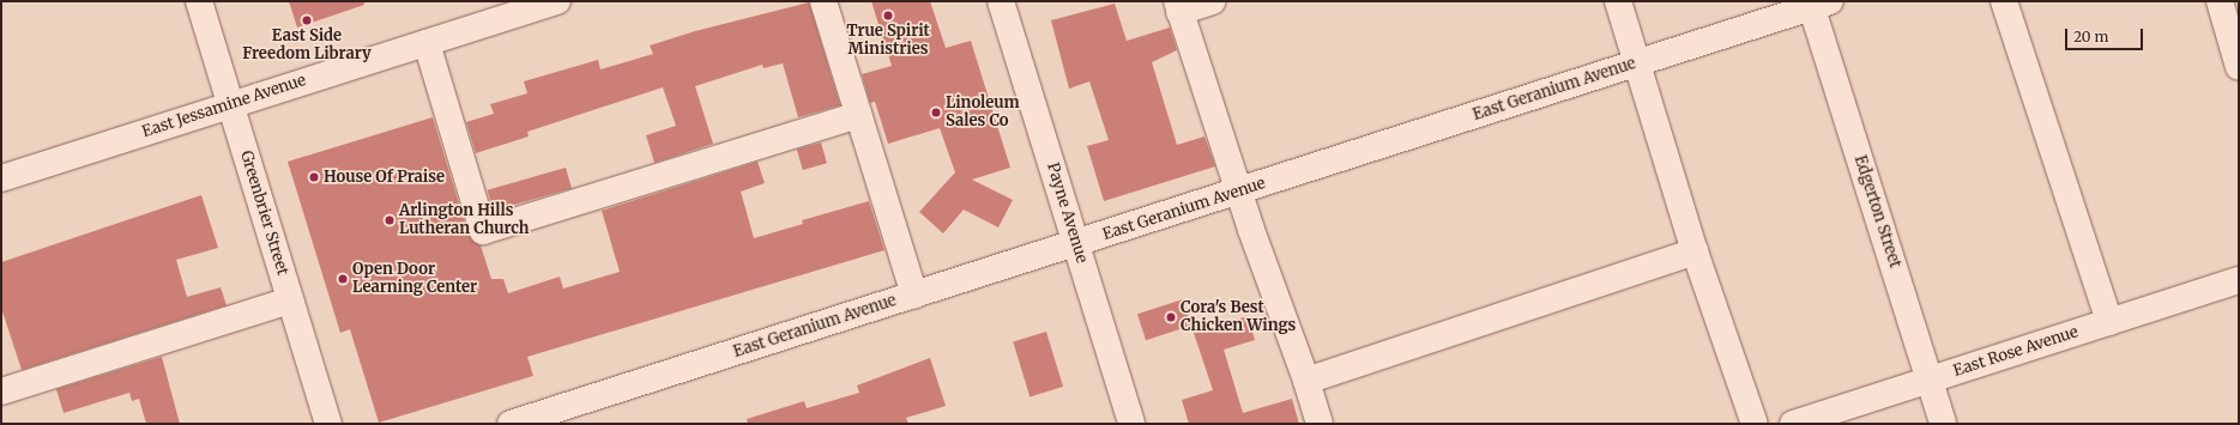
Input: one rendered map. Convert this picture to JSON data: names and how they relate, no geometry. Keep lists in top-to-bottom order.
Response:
{
  "streets": {
    "street": [
      "East Geranium Avenue",
      "East Jessamine Avenue",
      "Edgerton Street",
      "Greenbrier Street",
      "Payne Avenue",
      "East Rose Avenue"
    ]
  },
  "crossings": [
    ["East Geranium Avenue", "Edgerton Street"],
    ["East Geranium Avenue", "Payne Avenue"],
    ["East Jessamine Avenue", "Greenbrier Street"],
    ["Edgerton Street", "East Rose Avenue"]
  ],
  "places": [
    "True Spirit Ministries",
    "East Side Freedom Library",
    "Linoleum Sales Co",
    "House Of Praise",
    "Arlington Hills Lutheran Church",
    "Open Door Learning Center",
    "Cora's Best Chicken Wings"
  ],
  "scale_bar": "20 m"
}
